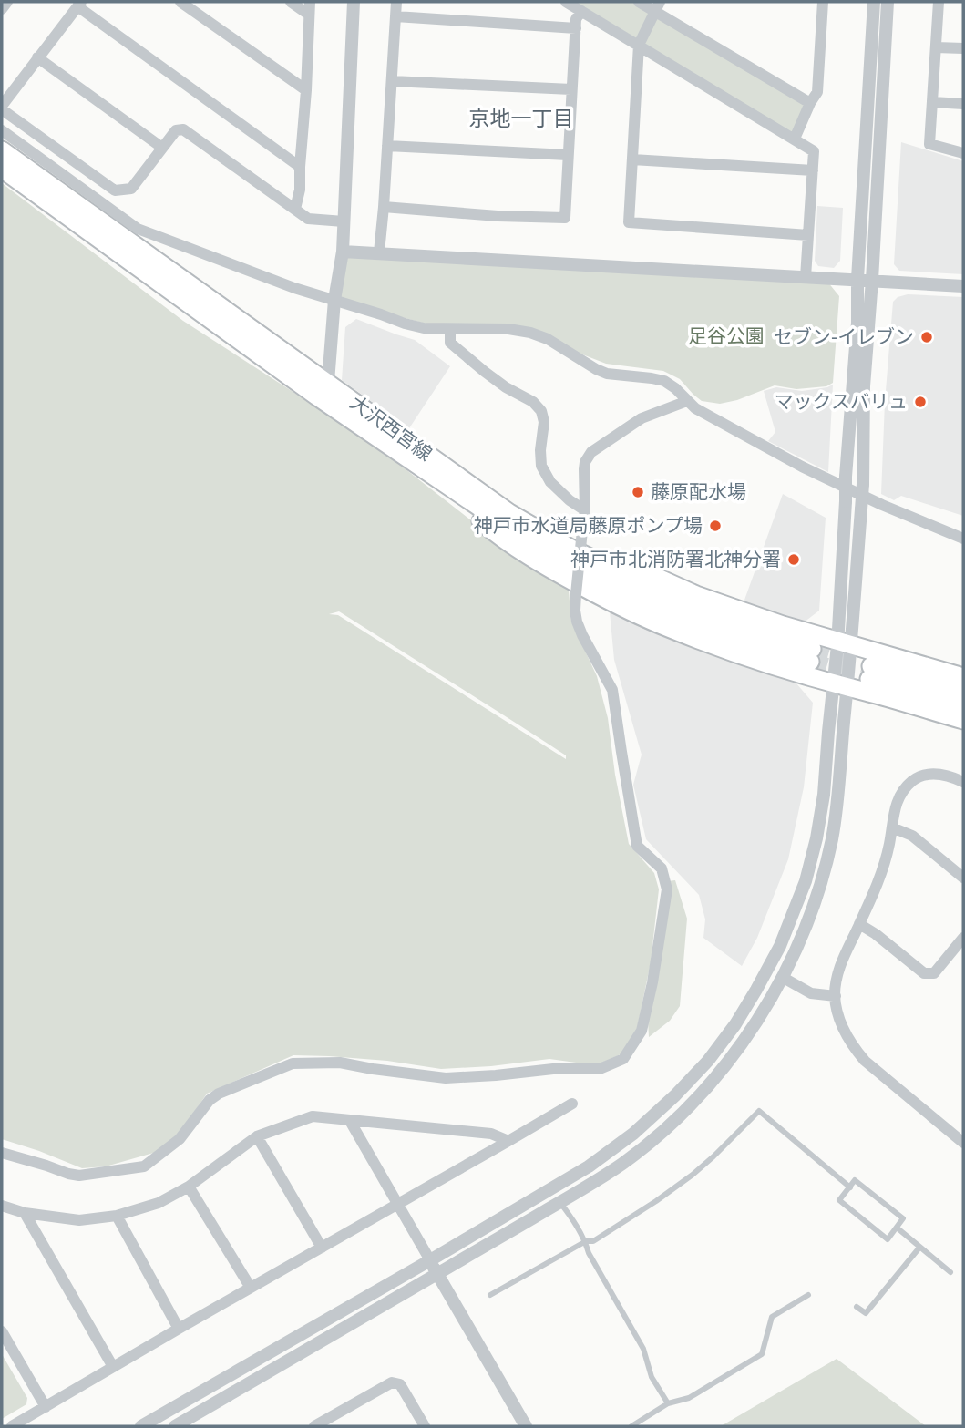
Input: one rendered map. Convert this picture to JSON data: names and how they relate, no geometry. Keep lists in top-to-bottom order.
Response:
{
  "streets": {
    "main road": ["大沢西宮線"]
  },
  "districts": ["京地一丁目"],
  "parks": ["足谷公園"],
  "places": [
    "セブン-イレブン",
    "マックスバリュ",
    "藤原配水場",
    "神戸市水道局藤原ポンプ場",
    "神戸市北消防署北神分署"
  ]
}
